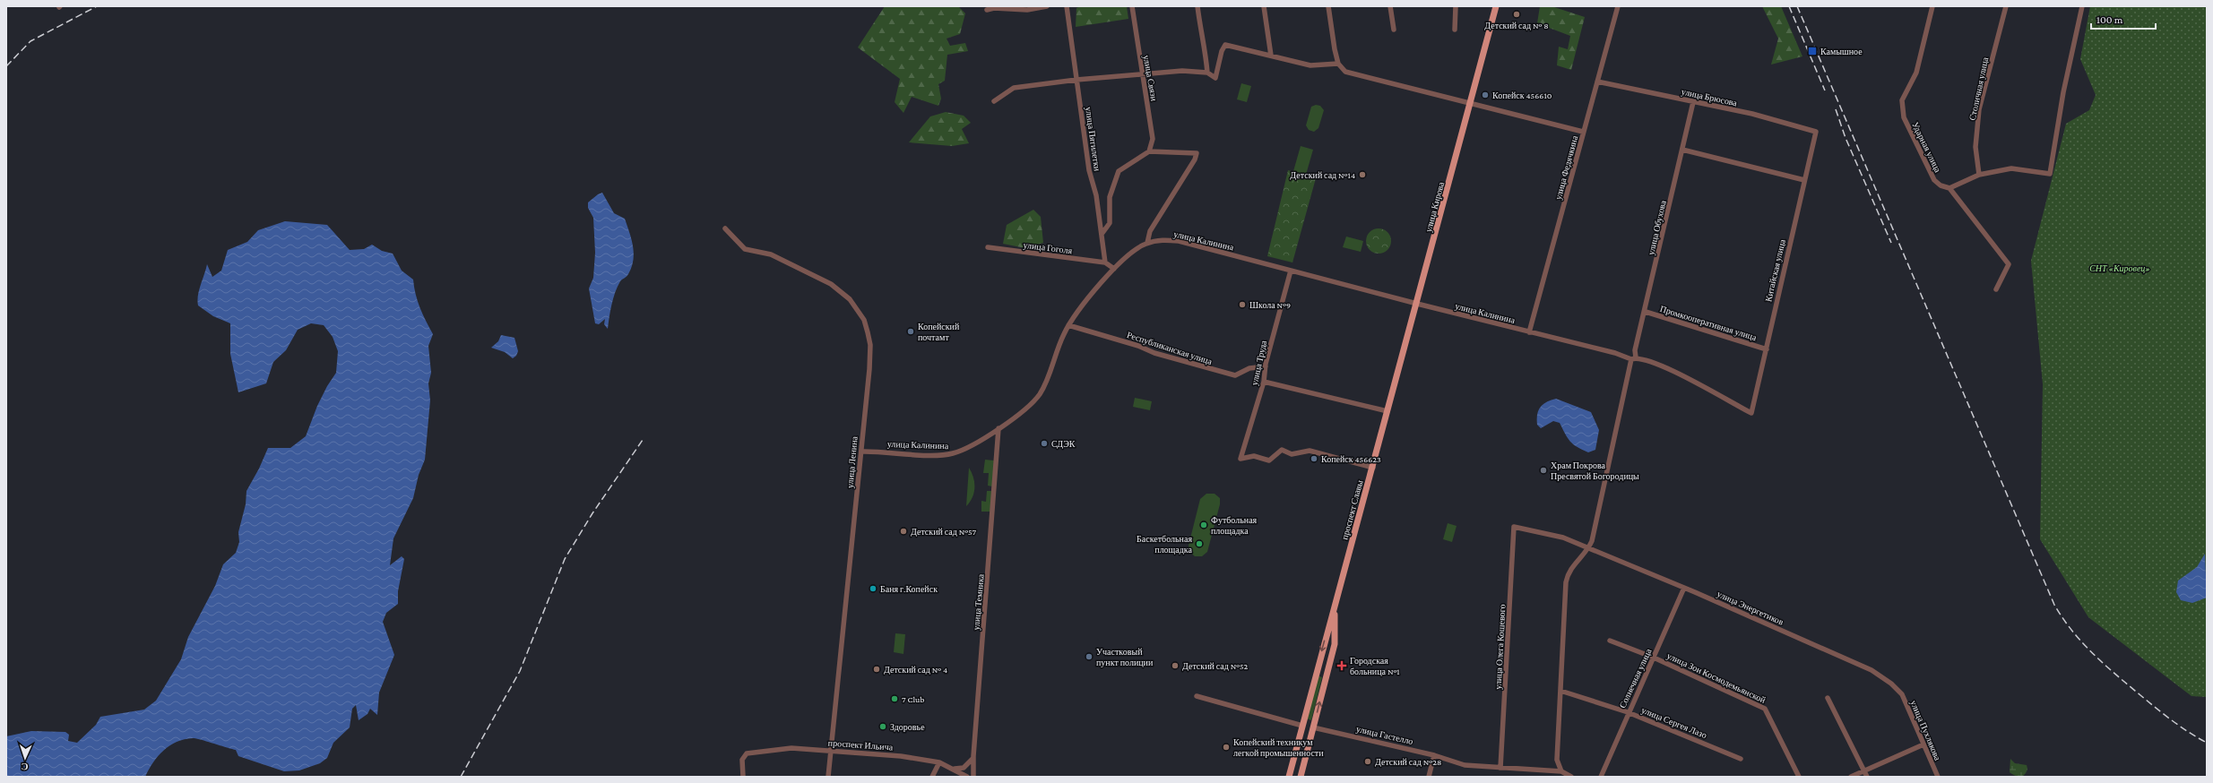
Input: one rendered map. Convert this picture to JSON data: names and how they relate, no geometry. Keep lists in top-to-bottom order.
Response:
{
  "streets": {
    "main road": ["улица Кирова", "проспект Славы", "улица Гастелло"],
    "street": [
      "улица Связи",
      "Столичная улица",
      "улица Брюсова",
      "улица Пятилетки",
      "Ударная улица",
      "улица Федячкина",
      "улица Обухова",
      "улица Калинина",
      "улица Гоголя",
      "Китайская улица",
      "Промкооперативная улица",
      "Республиканская улица",
      "улица Труда",
      "улица Ленина",
      "улица Темника",
      "улица Энергетиков",
      "улица Олега Кошевого",
      "улица Зои Космодемьянской",
      "Солнечная улица",
      "улица Сергея Лазо",
      "улица Пухлякова",
      "проспект Ильича"
    ]
  },
  "crossings": [
    ["улица Брюсова", "улица Федячкина"],
    ["улица Брюсова", "улица Обухова"],
    ["улица Брюсова", "Китайская улица"],
    ["улица Пятилетки", "улица Гоголя"],
    ["улица Федячкина", "улица Калинина"],
    ["улица Кирова", "улица Калинина"],
    ["улица Кирова", "проспект Славы"],
    ["улица Обухова", "улица Калинина"],
    ["улица Обухова", "Китайская улица"],
    ["улица Обухова", "Промкооперативная улица"],
    ["улица Обухова", "улица Энергетиков"],
    ["улица Калинина", "Китайская улица"],
    ["улица Калинина", "Республиканская улица"],
    ["улица Калинина", "улица Труда"],
    ["улица Калинина", "улица Ленина"],
    ["улица Калинина", "улица Темника"],
    ["Китайская улица", "Промкооперативная улица"],
    ["Республиканская улица", "улица Труда"],
    ["улица Труда", "проспект Славы"],
    ["улица Ленина", "проспект Ильича"],
    ["проспект Славы", "улица Гастелло"],
    ["улица Энергетиков", "улица Олега Кошевого"],
    ["улица Энергетиков", "Солнечная улица"],
    ["улица Энергетиков", "улица Пухлякова"],
    ["улица Олега Кошевого", "улица Гастелло"],
    ["улица Зои Космодемьянской", "Солнечная улица"],
    ["Солнечная улица", "улица Сергея Лазо"]
  ],
  "parks": ["СНТ «Кировец»"],
  "places": {
    "other": [
      "Детский сад № 8",
      "Копейск 456610",
      "Детский сад №14",
      "Школа №9",
      "Копейский почтамт",
      "СДЭК",
      "Копейск 456623",
      "Храм Покрова Пресвятой Богородицы",
      "Футбольная площадка",
      "Детский сад №57",
      "Баскетбольная площадка",
      "Баня г.Копейск",
      "Участковый пункт полиции",
      "Детский сад №52",
      "Детский сад № 4",
      "7 Club",
      "Здоровье",
      "Копейский техникум легкой промышенности",
      "Детский сад №28"
    ],
    "transit": ["Камышное"],
    "health": ["Городская больница №1"]
  },
  "scale_bar": "100 m",
  "north": "bottom"
}
